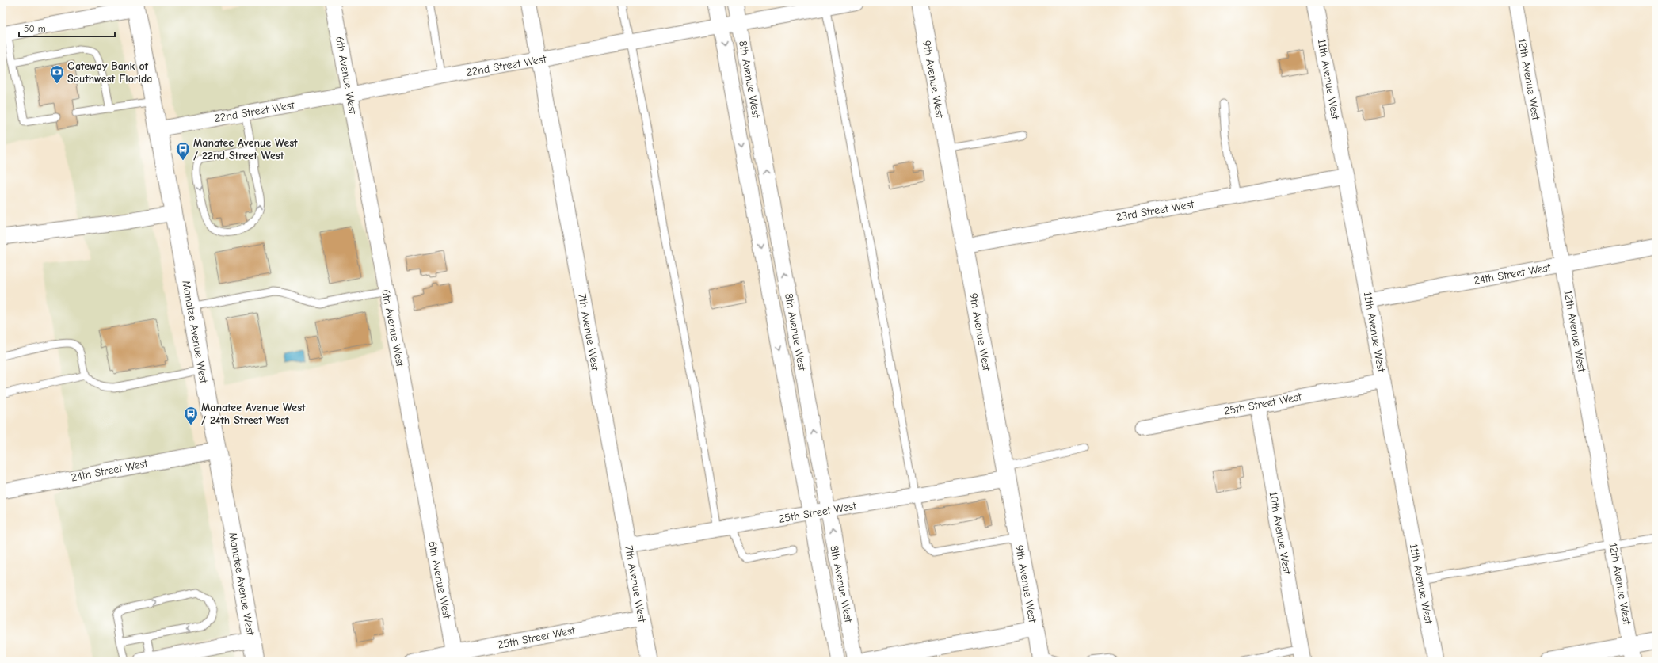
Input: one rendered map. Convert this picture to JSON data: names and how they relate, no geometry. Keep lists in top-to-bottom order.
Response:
{
  "streets": {
    "street": [
      "22nd Street West",
      "6th Avenue West",
      "8th Avenue West",
      "9th Avenue West",
      "11th Avenue West",
      "12th Avenue West",
      "23rd Street West",
      "24th Street West",
      "Manatee Avenue West",
      "7th Avenue West",
      "25th Street West",
      "10th Avenue West"
    ]
  },
  "crossings": [
    ["22nd Street West", "6th Avenue West"],
    ["22nd Street West", "8th Avenue West"],
    ["22nd Street West", "Manatee Avenue West"],
    ["22nd Street West", "7th Avenue West"],
    ["6th Avenue West", "25th Street West"],
    ["8th Avenue West", "25th Street West"],
    ["9th Avenue West", "23rd Street West"],
    ["9th Avenue West", "25th Street West"],
    ["11th Avenue West", "23rd Street West"],
    ["11th Avenue West", "24th Street West"],
    ["11th Avenue West", "25th Street West"],
    ["12th Avenue West", "24th Street West"],
    ["24th Street West", "Manatee Avenue West"],
    ["7th Avenue West", "25th Street West"],
    ["25th Street West", "10th Avenue West"]
  ],
  "places": {
    "bank": ["Gateway Bank of Southwest Florida"],
    "bus stop": ["Manatee Avenue West / 22nd Street West", "Manatee Avenue West / 24th Street West"]
  },
  "scale_bar": "50 m"
}
